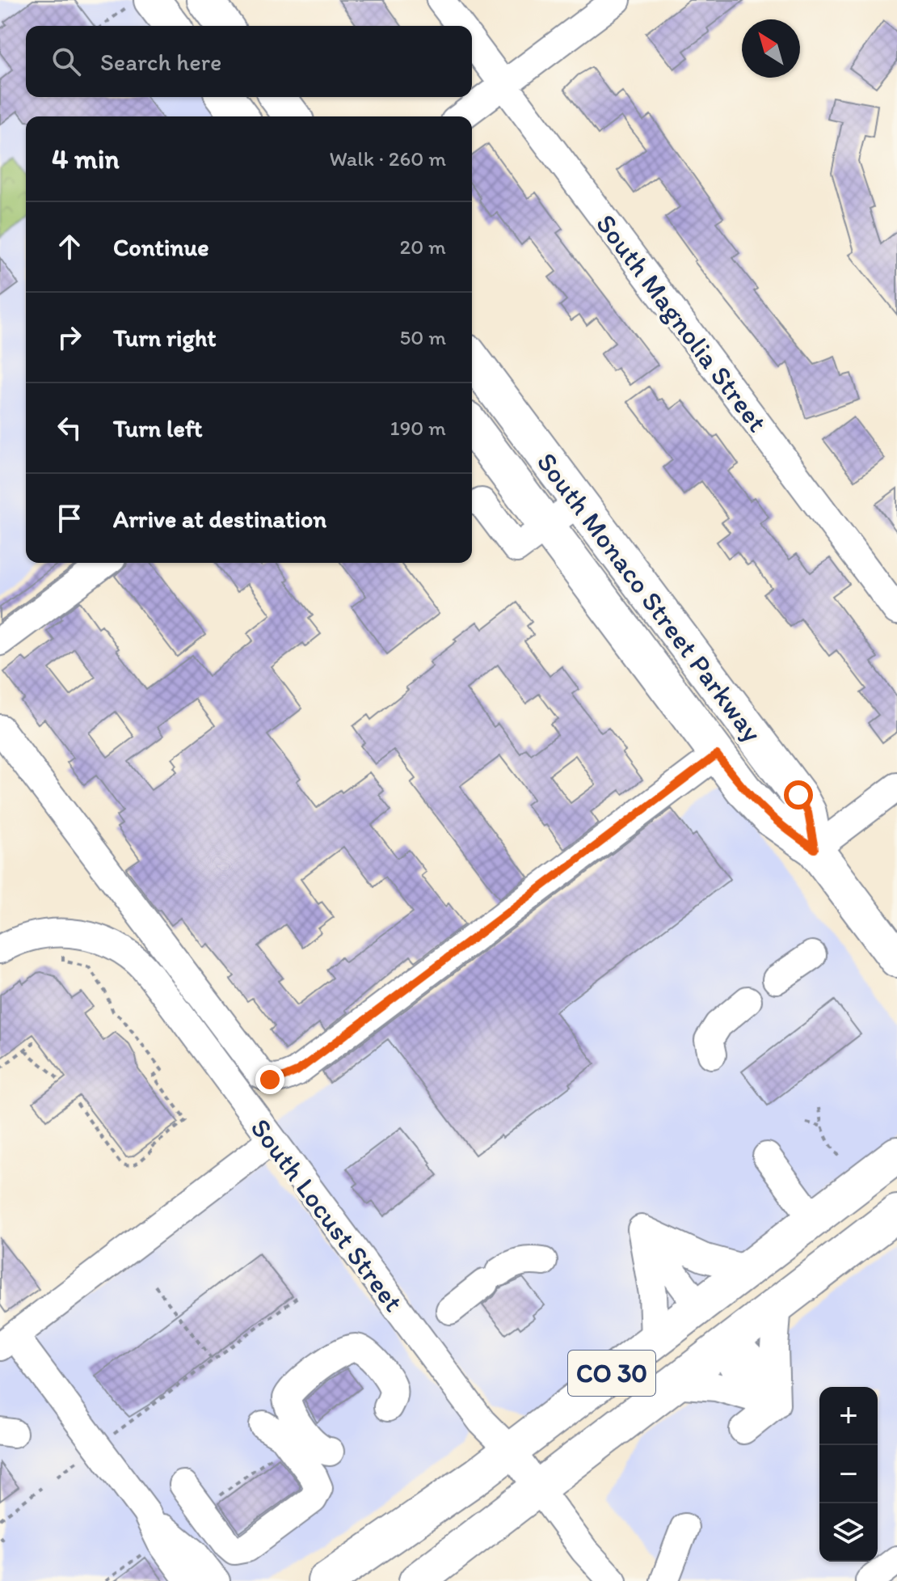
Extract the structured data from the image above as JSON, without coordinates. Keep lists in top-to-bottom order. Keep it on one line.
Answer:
{"streets":{"main road":["South Monaco Street Parkway","CO 30"],"street":["South Magnolia Street","South Locust Street"]},"crossings":[["South Locust Street","CO 30"]],"north":"top left","page":{"search":"Search here","heading":["4 min","Walk · 260 m"],"list":[["Continue","20 m"],["Turn right","50 m"],["Turn left","190 m"],"Arrive at destination"],"map_buttons":["+","−"]}}
